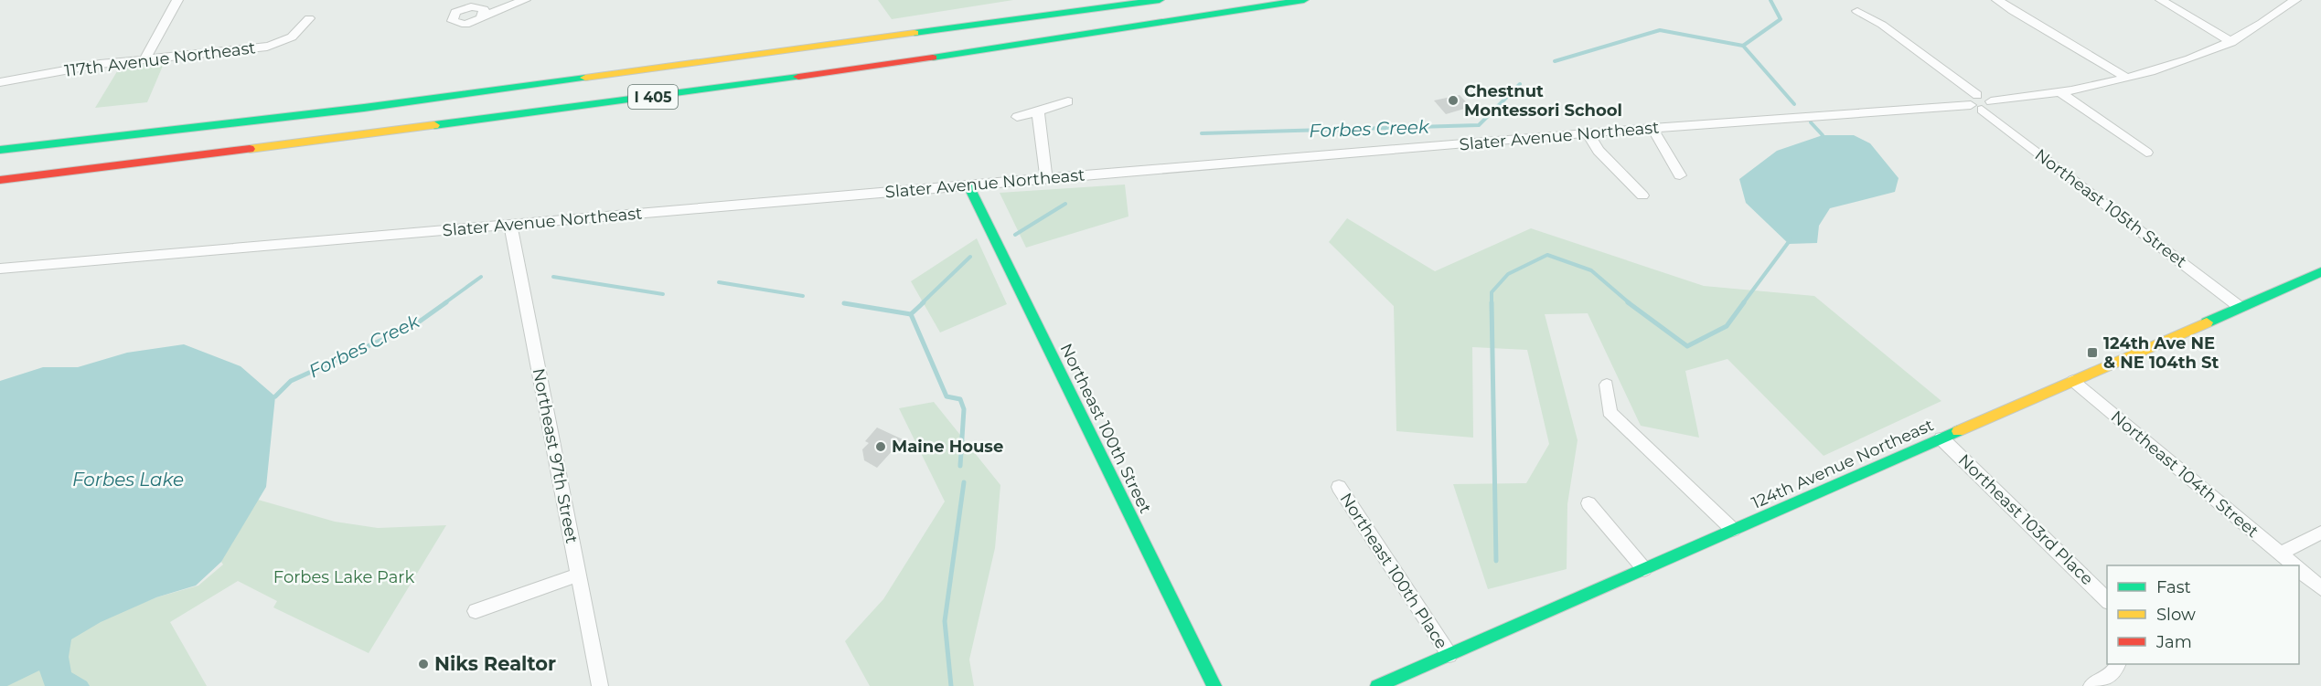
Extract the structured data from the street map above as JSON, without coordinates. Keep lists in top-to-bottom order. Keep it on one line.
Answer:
{"streets":{"main road":["I 405","Northeast 100th Street","124th Avenue Northeast"],"street":["117th Avenue Northeast","Slater Avenue Northeast","Northeast 105th Street","Northeast 97th Street","Northeast 104th Street","Northeast 103rd Place","Northeast 100th Place"]},"crossings":[["Slater Avenue Northeast","Northeast 105th Street"],["Slater Avenue Northeast","Northeast 100th Street"],["Slater Avenue Northeast","Northeast 97th Street"],["Northeast 105th Street","124th Avenue Northeast"],["124th Avenue Northeast","Northeast 104th Street"],["124th Avenue Northeast","Northeast 103rd Place"],["124th Avenue Northeast","Northeast 100th Place"]],"water":["Forbes Creek","Forbes Lake"],"parks":["Forbes Lake Park"],"places":{"other":["Chestnut Montessori School","Maine House","Niks Realtor"],"transit":["124th Ave NE & NE 104th St"]},"legend":["Fast","Slow","Jam"]}
